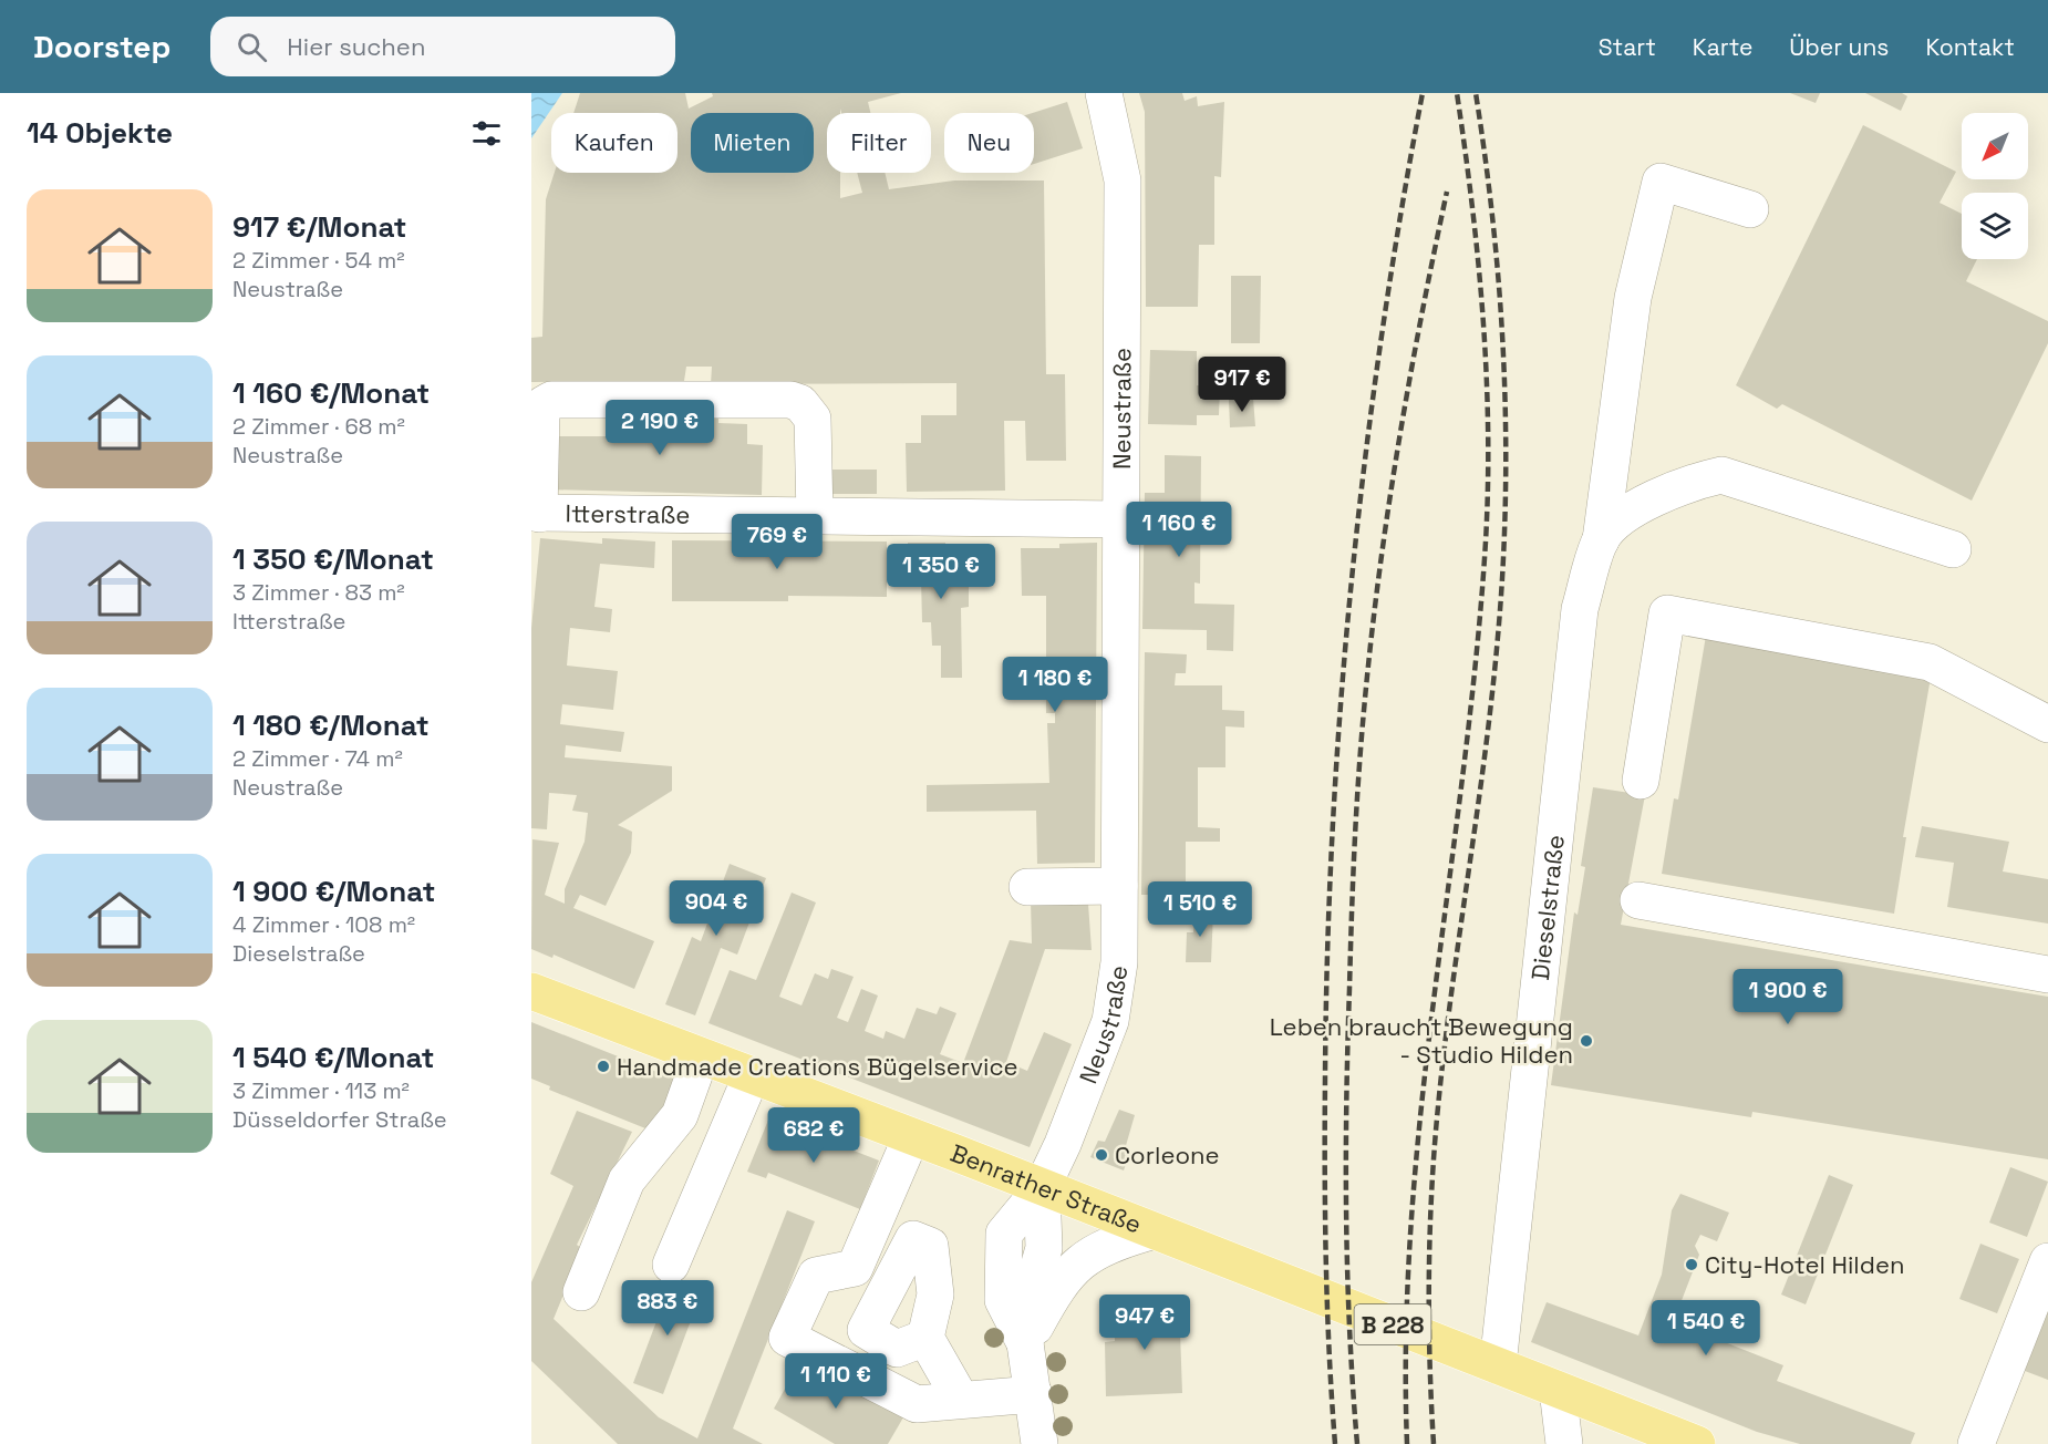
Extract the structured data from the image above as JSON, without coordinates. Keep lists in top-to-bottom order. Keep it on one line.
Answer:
{"streets":{"main road":["Benrather Straße","B 228"],"street":["Neustraße","Itterstraße","Dieselstraße"]},"crossings":[["Neustraße","Itterstraße"],["Neustraße","Benrather Straße"],["Dieselstraße","Benrather Straße"],["Benrather Straße","B 228"]],"places":["Leben braucht Bewegung - Studio Hilden","Handmade Creations Bügelservice","Corleone","City-Hotel Hilden"],"north":"bottom left","page":{"header":"Doorstep","search":"Hier suchen","nav":["Start","Karte","Über uns","Kontakt"],"heading":"14 Objekte","chip":["Kaufen","Mieten","Filter","Neu"],"list":[{"name":"917 €/Monat","note":"2 Zimmer · 54 m² · Neustraße"},{"name":"1 160 €/Monat","note":"2 Zimmer · 68 m² · Neustraße"},{"name":"1 350 €/Monat","note":"3 Zimmer · 83 m² · Itterstraße"},{"name":"1 180 €/Monat","note":"2 Zimmer · 74 m² · Neustraße"},{"name":"1 900 €/Monat","note":"4 Zimmer · 108 m² · Dieselstraße"},{"name":"1 540 €/Monat","note":"3 Zimmer · 113 m² · Düsseldorfer Straße"}],"price":["917 €","2 190 €","1 160 €","769 €","1 350 €","1 180 €","904 €","1 510 €","1 900 €","682 €","883 €","947 €","1 540 €","1 110 €"]}}
